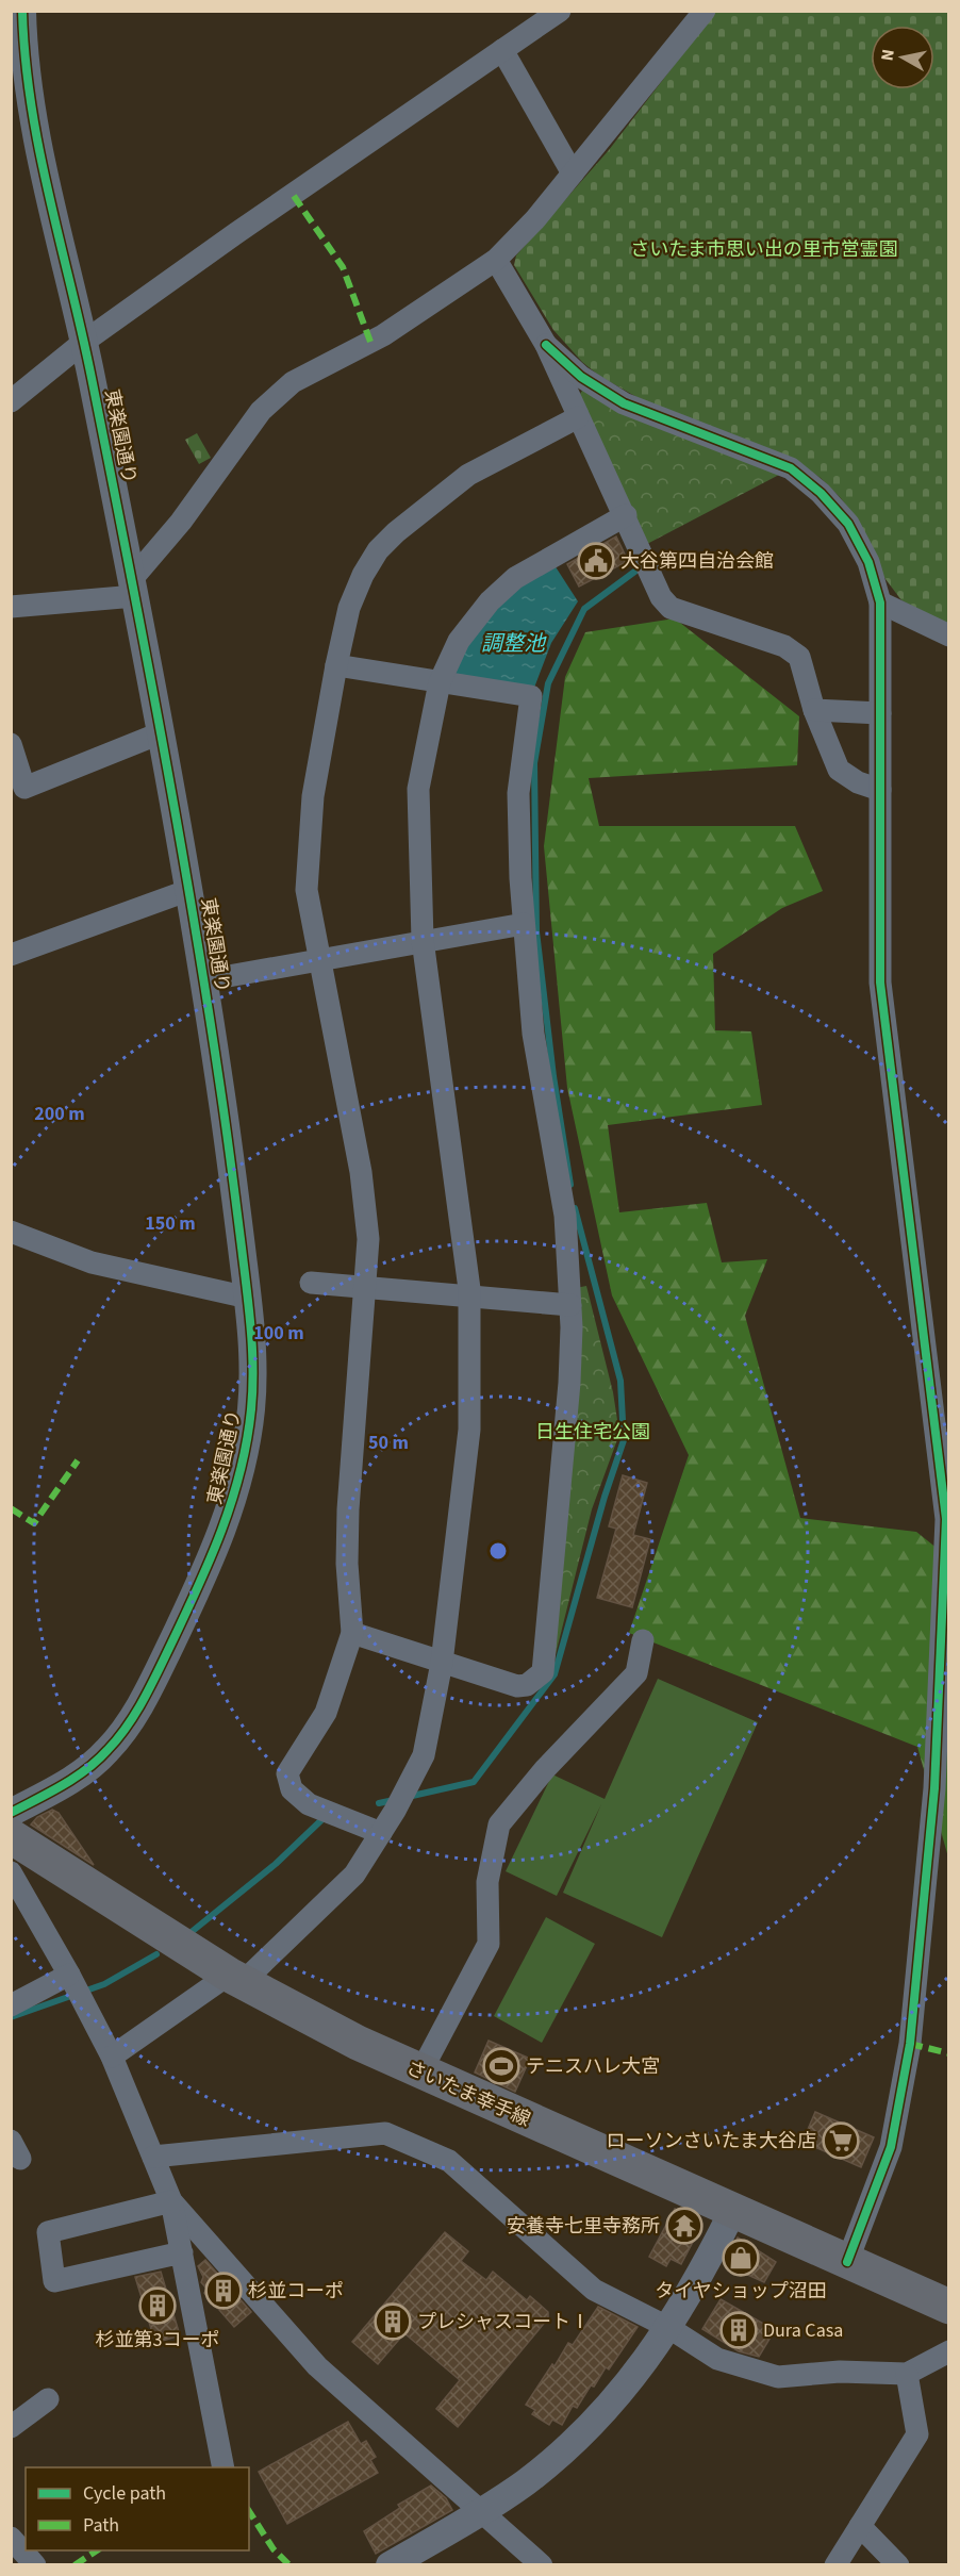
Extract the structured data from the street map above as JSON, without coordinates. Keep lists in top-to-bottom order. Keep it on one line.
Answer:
{"streets":{"main road":["さいたま幸手線"],"street":["東楽園通り"]},"water":["調整池"],"parks":["さいたま市思い出の里市営霊園","日生住宅公園"],"places":{"public building":["大谷第四自治会館"],"sports":["テニスハレ大宮"],"supermarket":["ローソンさいたま大谷店"],"temple":["安養寺七里寺務所"],"shop":["タイヤショップ沼田"],"building":["杉並コーポ","杉並第3コーポ","プレシャスコートⅠ","Dura Casa"]},"legend":["Cycle path","Path"],"north":"left","rings":["200 m","150 m","100 m","50 m"]}
